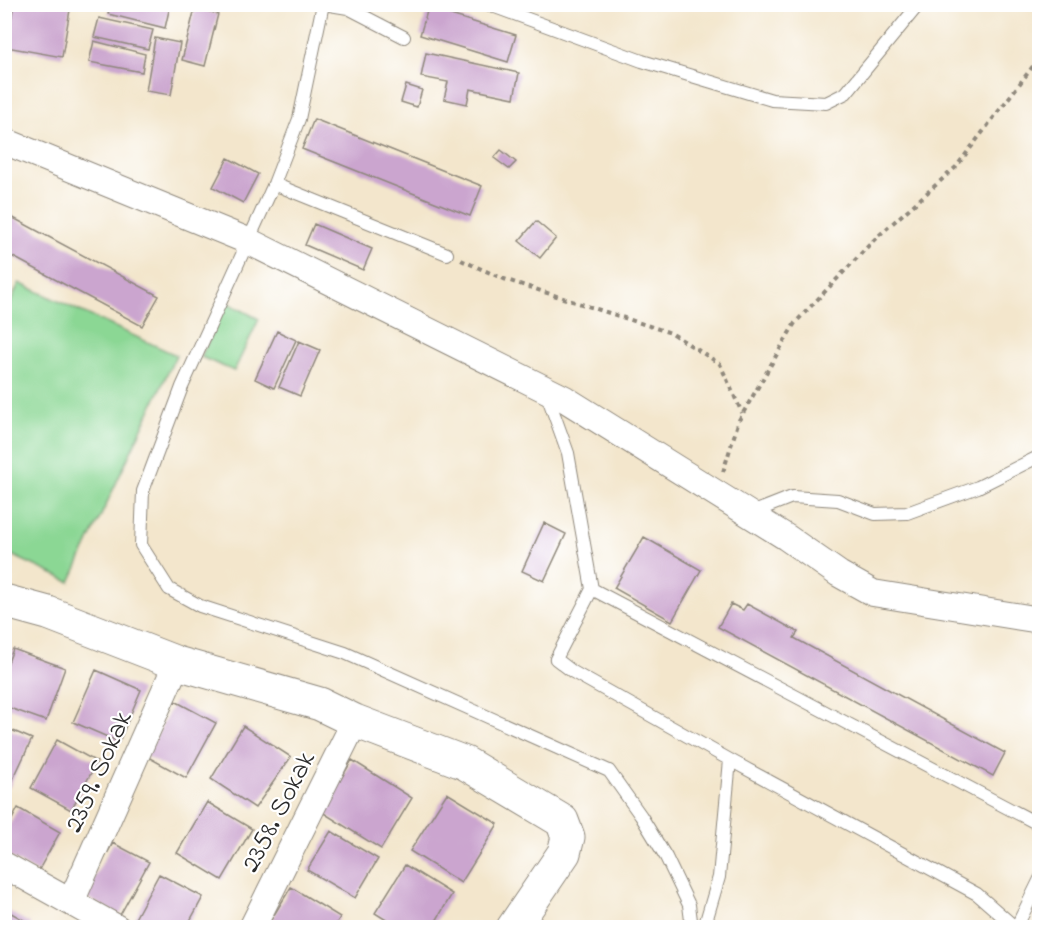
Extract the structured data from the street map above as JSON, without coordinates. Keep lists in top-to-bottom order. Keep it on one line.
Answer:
{"streets":{"street":["2359. Sokak","2358. Sokak"]}}
